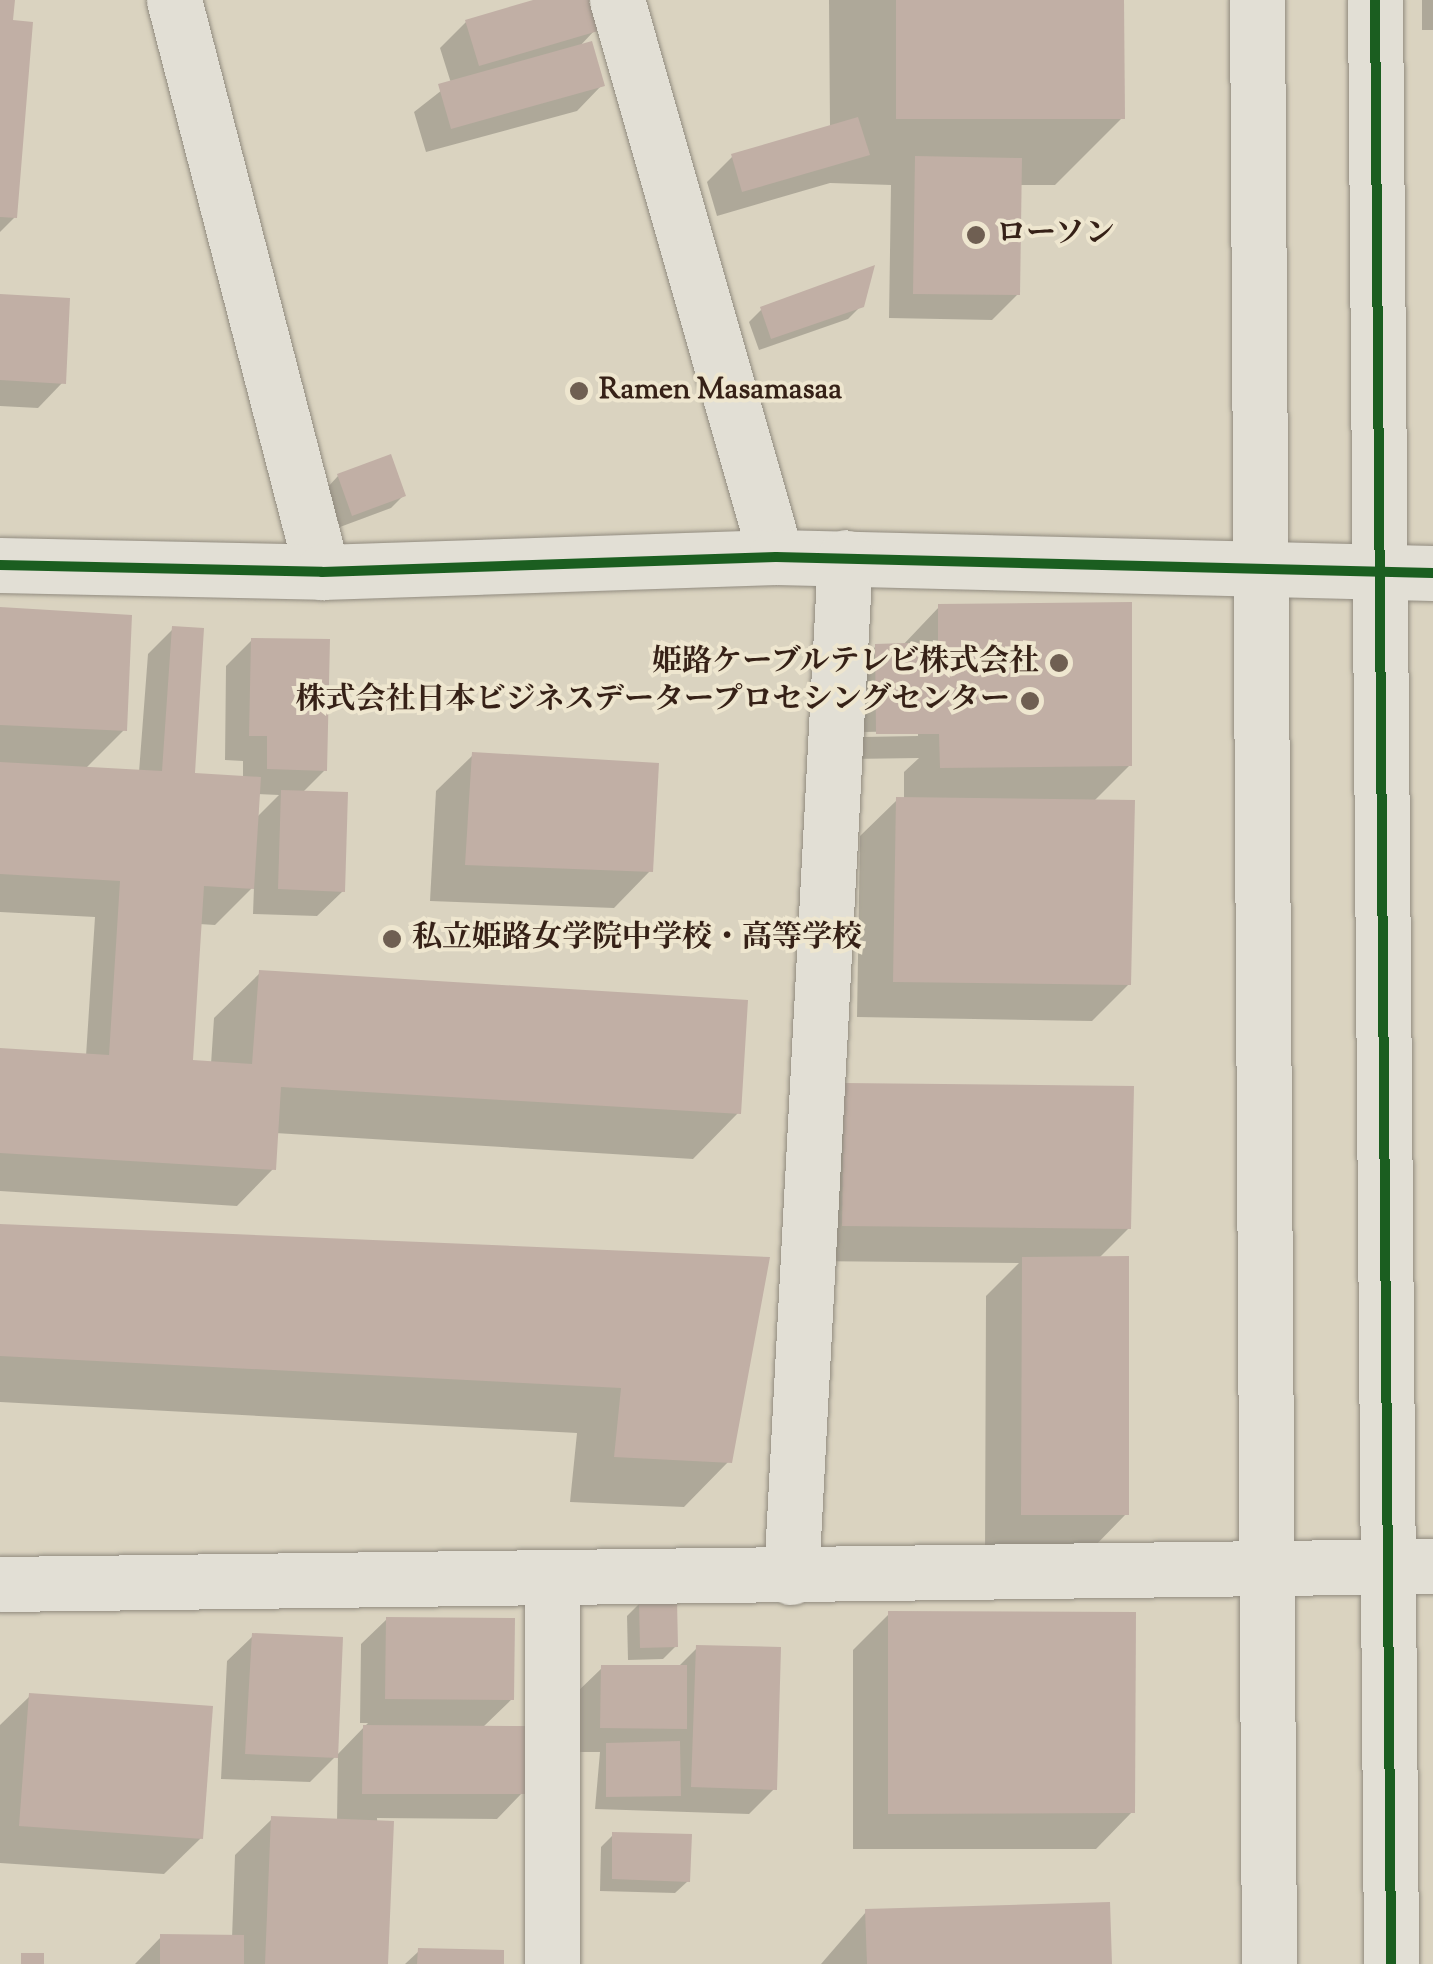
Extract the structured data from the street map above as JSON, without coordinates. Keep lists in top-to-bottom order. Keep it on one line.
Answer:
{"places":["ローソン","Ramen Masamasaa","姫路ケーブルテレビ株式会社","株式会社日本ビジネスデータープロセシングセンター","私立姫路女学院中学校・高等学校"]}
